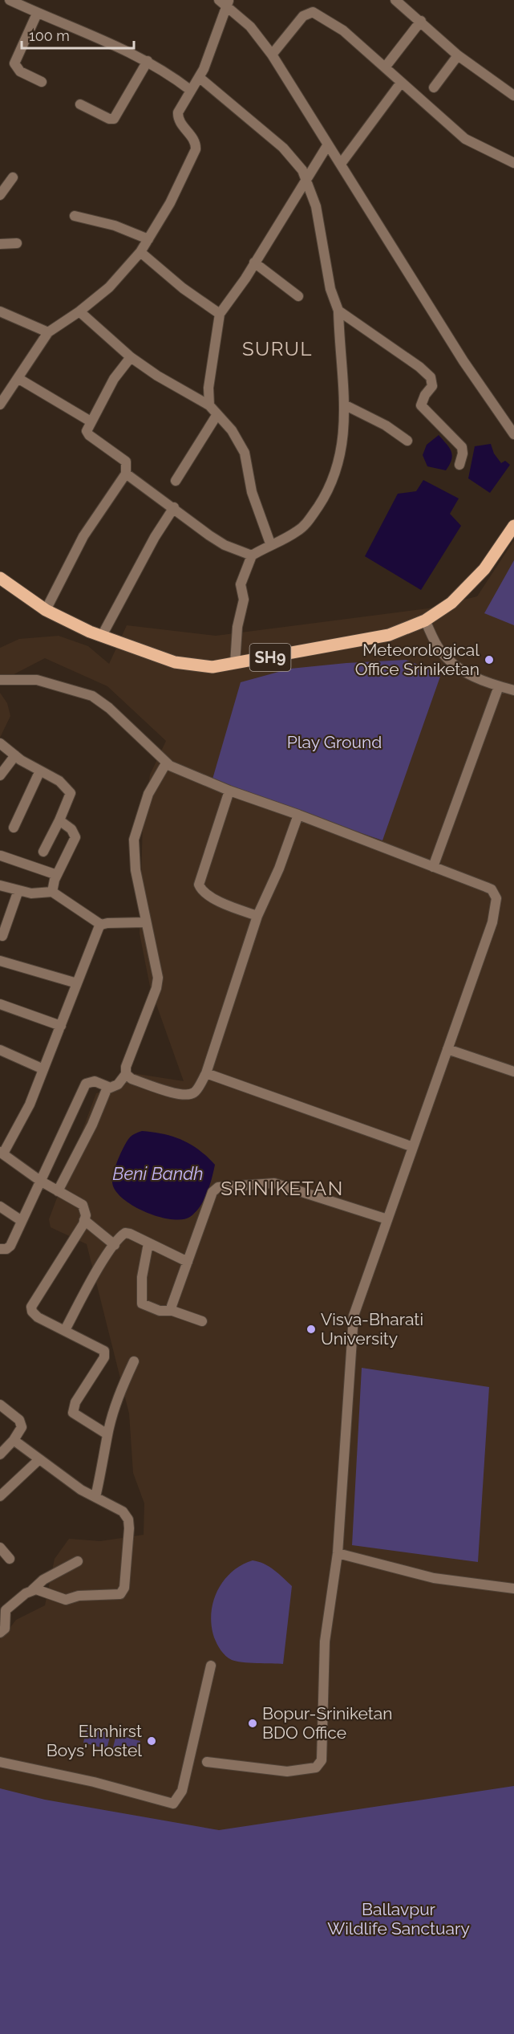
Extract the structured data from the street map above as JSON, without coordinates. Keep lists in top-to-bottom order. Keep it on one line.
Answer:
{"streets":{"main road":["SH9"]},"districts":["SURUL","SRINIKETAN"],"water":["Beni Bandh"],"parks":["Play Ground","Ballavpur Wildlife Sanctuary"],"places":["Meteorological Office Sriniketan","Visva-Bharati University","Bopur-Sriniketan BDO Office","Elmhirst Boys' Hostel"],"scale_bar":"100 m"}
